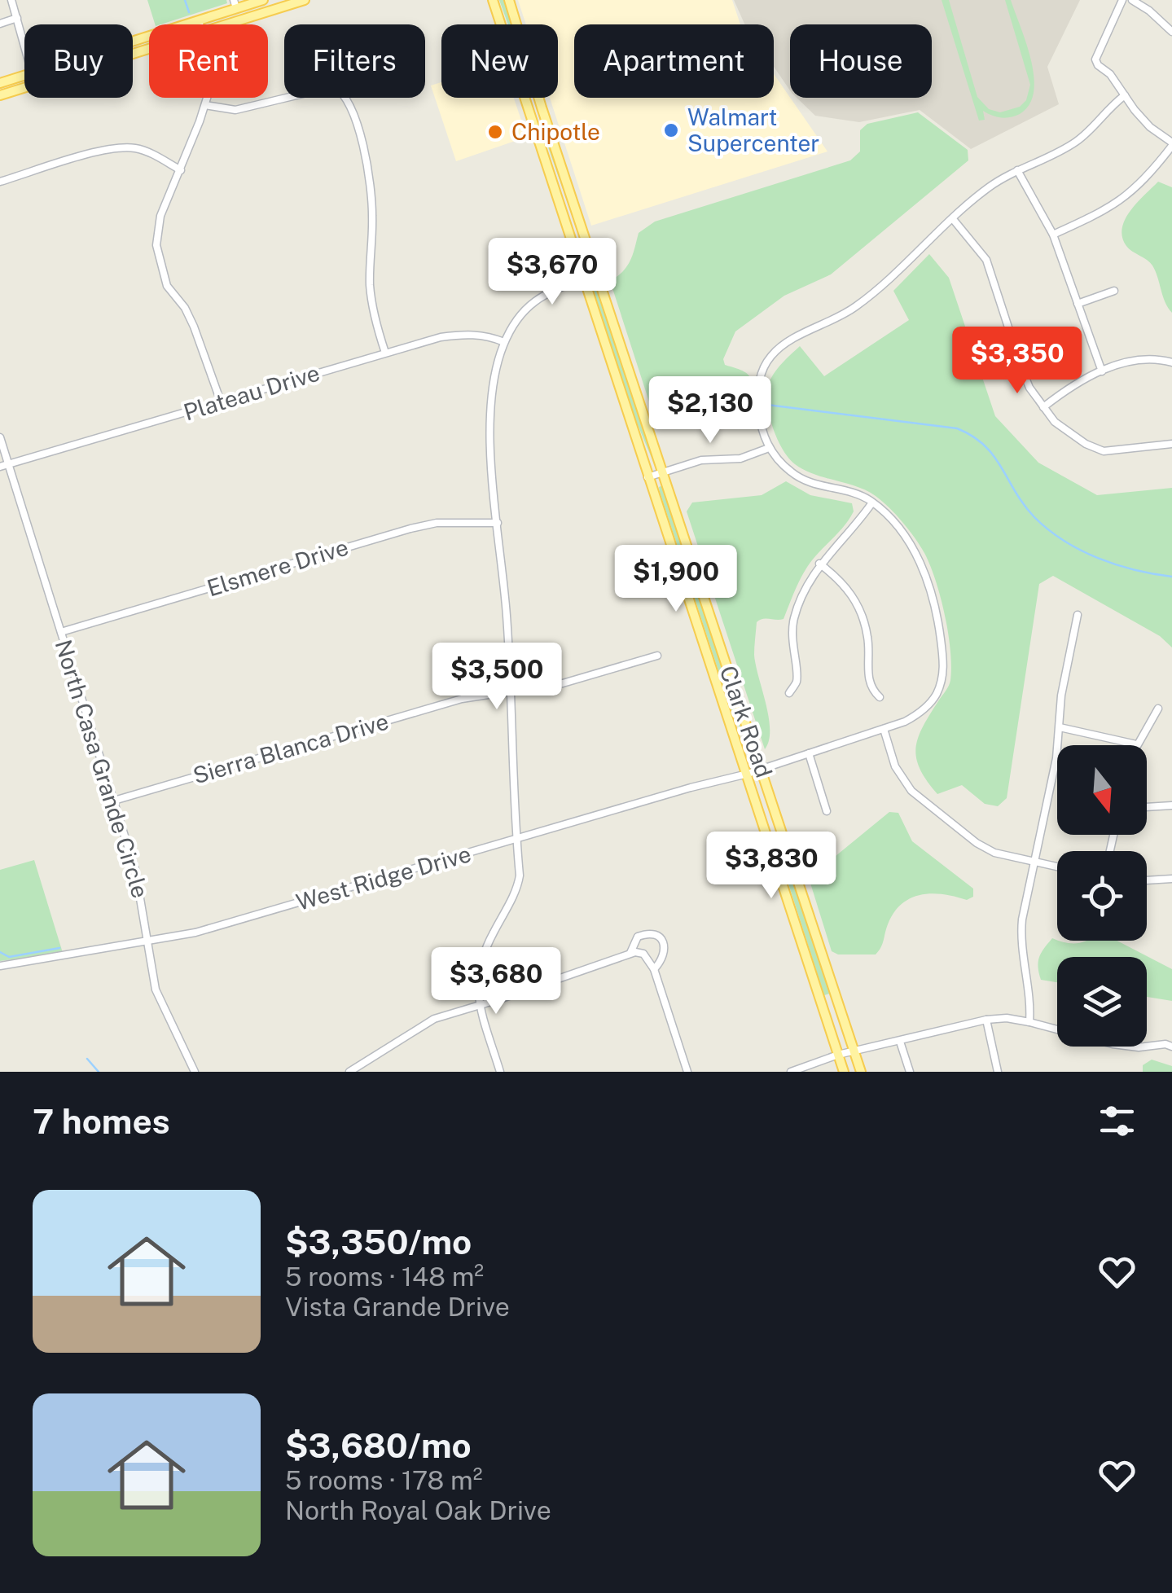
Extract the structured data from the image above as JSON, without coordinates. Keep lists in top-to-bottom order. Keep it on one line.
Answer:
{"streets":{"main road":["Clark Road"],"street":["Plateau Drive","Elsmere Drive","Sierra Blanca Drive","North Casa Grande Circle","West Ridge Drive"]},"crossings":[["Plateau Drive","North Casa Grande Circle"],["Elsmere Drive","North Casa Grande Circle"],["Clark Road","West Ridge Drive"],["Sierra Blanca Drive","North Casa Grande Circle"],["North Casa Grande Circle","West Ridge Drive"]],"places":["Walmart Supercenter","Chipotle"],"north":"bottom","page":{"chip":["Buy","Rent","Filters","New","Apartment","House"],"price":["$3,670","$3,350","$2,130","$1,900","$3,500","$3,830","$3,680"],"heading":"7 homes","list":[{"name":"$3,350/mo","note":"5 rooms · 148 m² · Vista Grande Drive"},{"name":"$3,680/mo","note":"5 rooms · 178 m² · North Royal Oak Drive"}]}}
